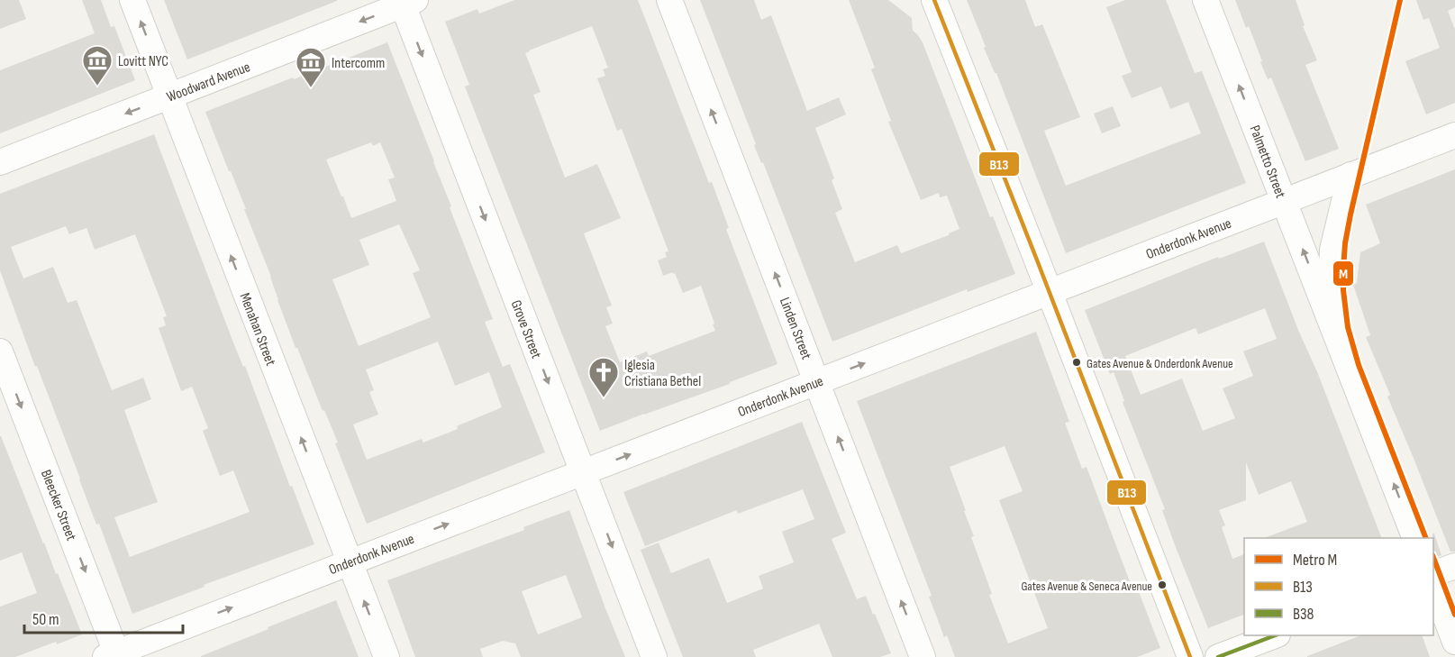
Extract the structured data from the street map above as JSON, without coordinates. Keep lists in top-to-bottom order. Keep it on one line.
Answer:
{"streets":{"street":["Woodward Avenue","Palmetto Street","Onderdonk Avenue","Linden Street","Menahan Street","Grove Street","Bleecker Street"]},"crossings":[["Woodward Avenue","Menahan Street"],["Woodward Avenue","Grove Street"],["Palmetto Street","Onderdonk Avenue"],["Onderdonk Avenue","Linden Street"],["Onderdonk Avenue","Menahan Street"],["Onderdonk Avenue","Grove Street"],["Onderdonk Avenue","Bleecker Street"]],"one_way":["Woodward Avenue","Palmetto Street","Onderdonk Avenue","Linden Street","Menahan Street","Grove Street","Bleecker Street"],"places":{"museum":["Lovitt NYC","Intercomm"],"other":["Gates Avenue & Onderdonk Avenue","Gates Avenue & Seneca Avenue"],"church":["Iglesia Cristiana Bethel"]},"lines":["metro line M","transit line B13","transit line B38"],"legend":["Metro M","B13","B38"],"scale_bar":"50 m"}
